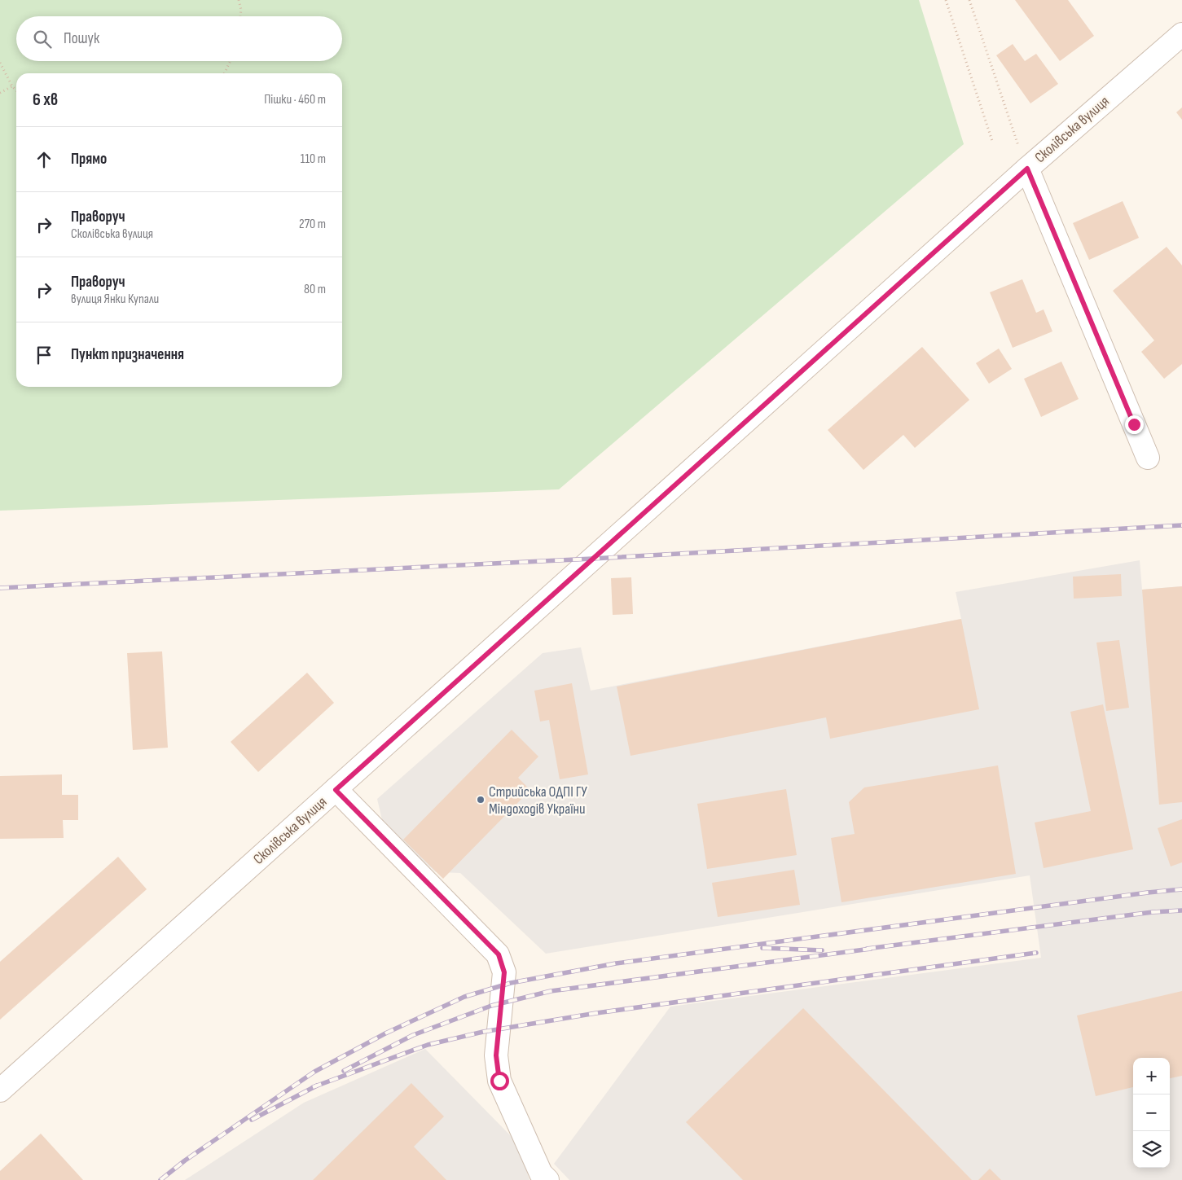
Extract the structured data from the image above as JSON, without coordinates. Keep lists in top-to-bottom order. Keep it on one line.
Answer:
{"streets":{"street":["Сколівська вулиця"]},"places":["Стрийська ОДПІ ГУ Міндоходів України"],"page":{"search":"Пошук","heading":["6 хв","Пішки · 460 m"],"list":[["Прямо","110 m"],["Праворуч","Сколівська вулиця","270 m"],["Праворуч","вулиця Янки Купали","80 m"],"Пункт призначення"],"map_buttons":["+","−"]}}
